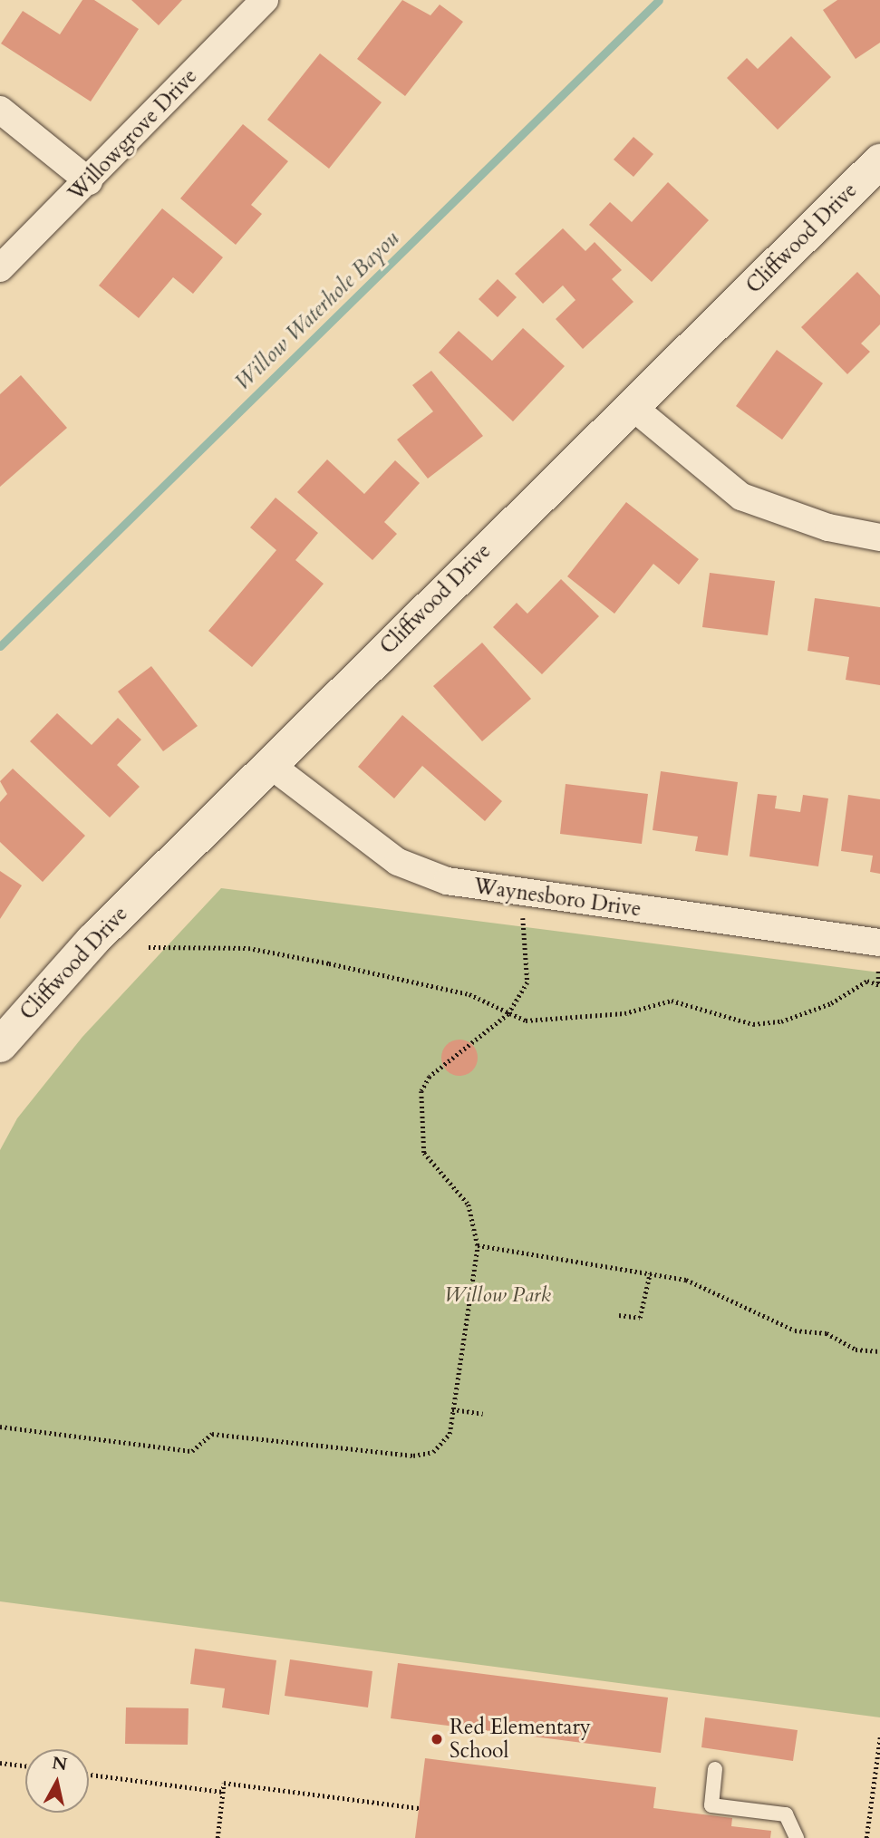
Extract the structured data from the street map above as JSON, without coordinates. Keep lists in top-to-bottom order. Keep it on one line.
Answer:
{"streets":{"street":["Willowgrove Drive","Cliffwood Drive","Waynesboro Drive"]},"crossings":[["Cliffwood Drive","Waynesboro Drive"]],"water":["Willow Waterhole Bayou"],"parks":["Willow Park"],"places":["Red Elementary School"],"north":"top"}
